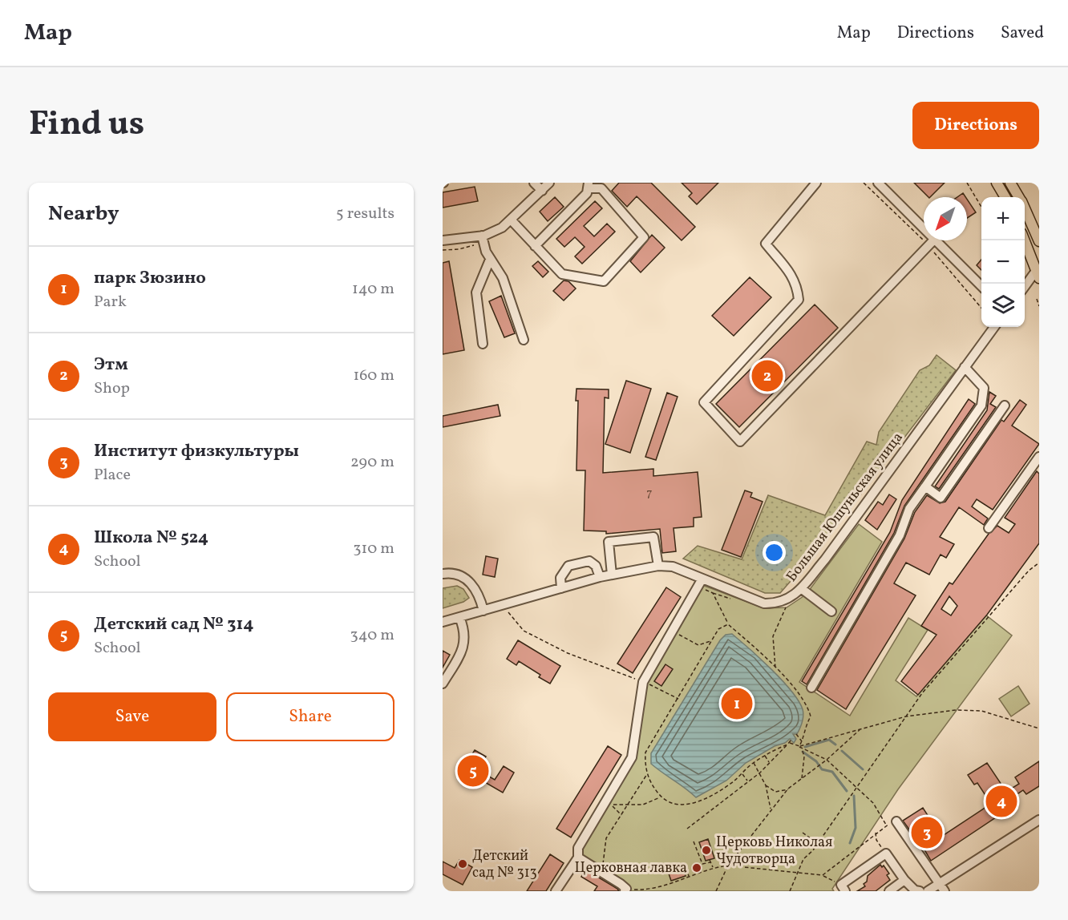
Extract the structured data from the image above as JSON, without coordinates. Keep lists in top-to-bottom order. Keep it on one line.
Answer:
{"streets":{"street":["Большая Юшуньская улица"]},"places":["Церковь Николая Чудотворца","Детский сад № 313","Церковная лавка"],"house_numbers":["7"],"north":"bottom left","page":{"header":"Map","nav":["Map","Directions","Saved"],"title":"Find us","buttons":["Directions",["Save","Share"]],"heading":["Nearby","5 results"],"map_buttons":["+","−"],"list":[{"mark":"1","name":"парк Зюзино","note":"Park","value":"140 m"},{"mark":"2","name":"Этм","note":"Shop","value":"160 m"},{"mark":"3","name":"Институт физкультуры","note":"Place","value":"290 m"},{"mark":"4","name":"Школа № 524","note":"School","value":"310 m"},{"mark":"5","name":"Детский сад № 314","note":"School","value":"340 m"}],"pins":["2","1","5","4","3"]}}
